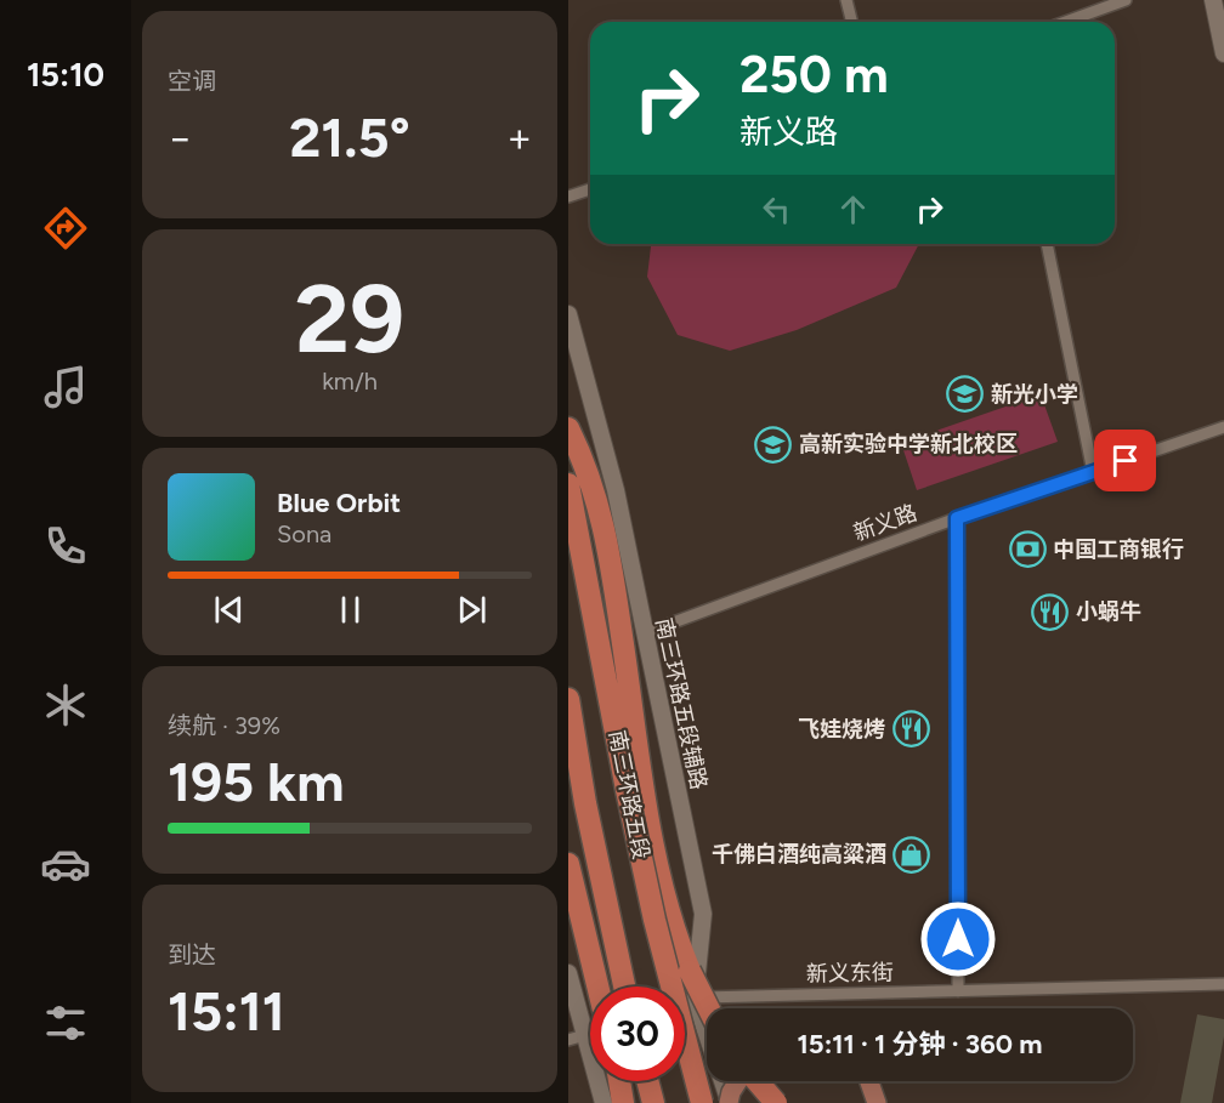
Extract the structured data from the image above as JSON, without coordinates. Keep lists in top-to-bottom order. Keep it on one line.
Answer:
{"streets":{"highway":["南三环路五段"],"main road":["南三环路五段辅路"],"street":["新义路","新义东街"]},"crossings":[["新义路","南三环路五段辅路"],["南三环路五段辅路","新义东街"]],"places":{"school or university":["新光小学","高新实验中学新北校区"],"bank":["中国工商银行"],"restaurant":["小蜗牛","飞娃烧烤"],"shop":["千佛白酒纯高粱酒"]},"page":{"tabs":"15:10","tile":["空调",["29","km/h"],["续航 · 39%","195 km"],["到达","15:11"]],"turn":["250 m","新义路"],"heat":["−","21.5°","+"],"song":["Blue Orbit","Sona"],"limit":"30","trip":"15:11 · 1 分钟 · 360 m"}}
